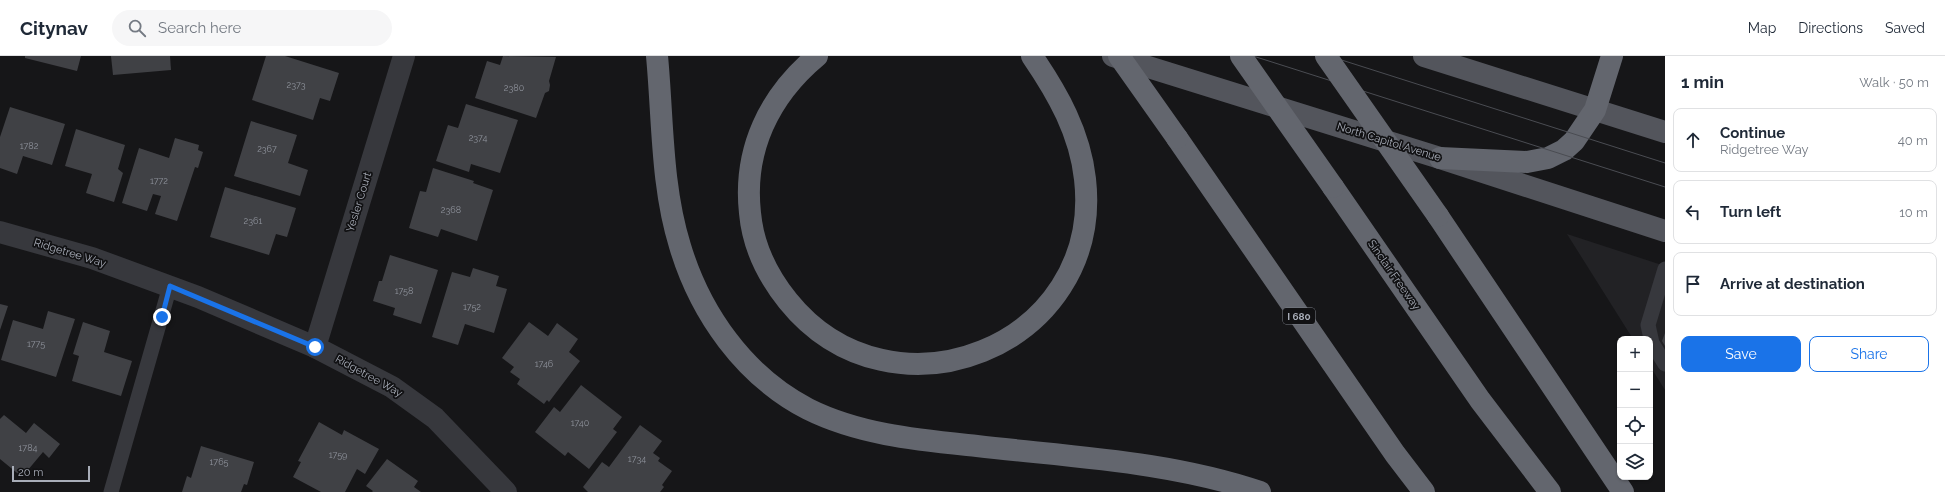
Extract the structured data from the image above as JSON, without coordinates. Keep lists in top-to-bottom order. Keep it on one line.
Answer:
{"streets":{"highway":["Sinclair Freeway","I 680"],"main road":["North Capitol Avenue"],"street":["Yesler Court","Ridgetree Way"]},"crossings":[["Yesler Court","Ridgetree Way"]],"house_numbers":["2373","2380","2374","1782","2367","1772","2368","2361","1758","1752","1775","1746","1740","1784","1759","1734","1765"],"scale_bar":"20 m","page":{"header":"Citynav","search":"Search here","nav":["Map","Directions","Saved"],"heading":["1 min","Walk · 50 m"],"list":[["Continue","Ridgetree Way","40 m"],["Turn left","10 m"],"Arrive at destination"],"buttons":["Save","Share"],"map_buttons":["+","−"],"scale":"20 m"}}
